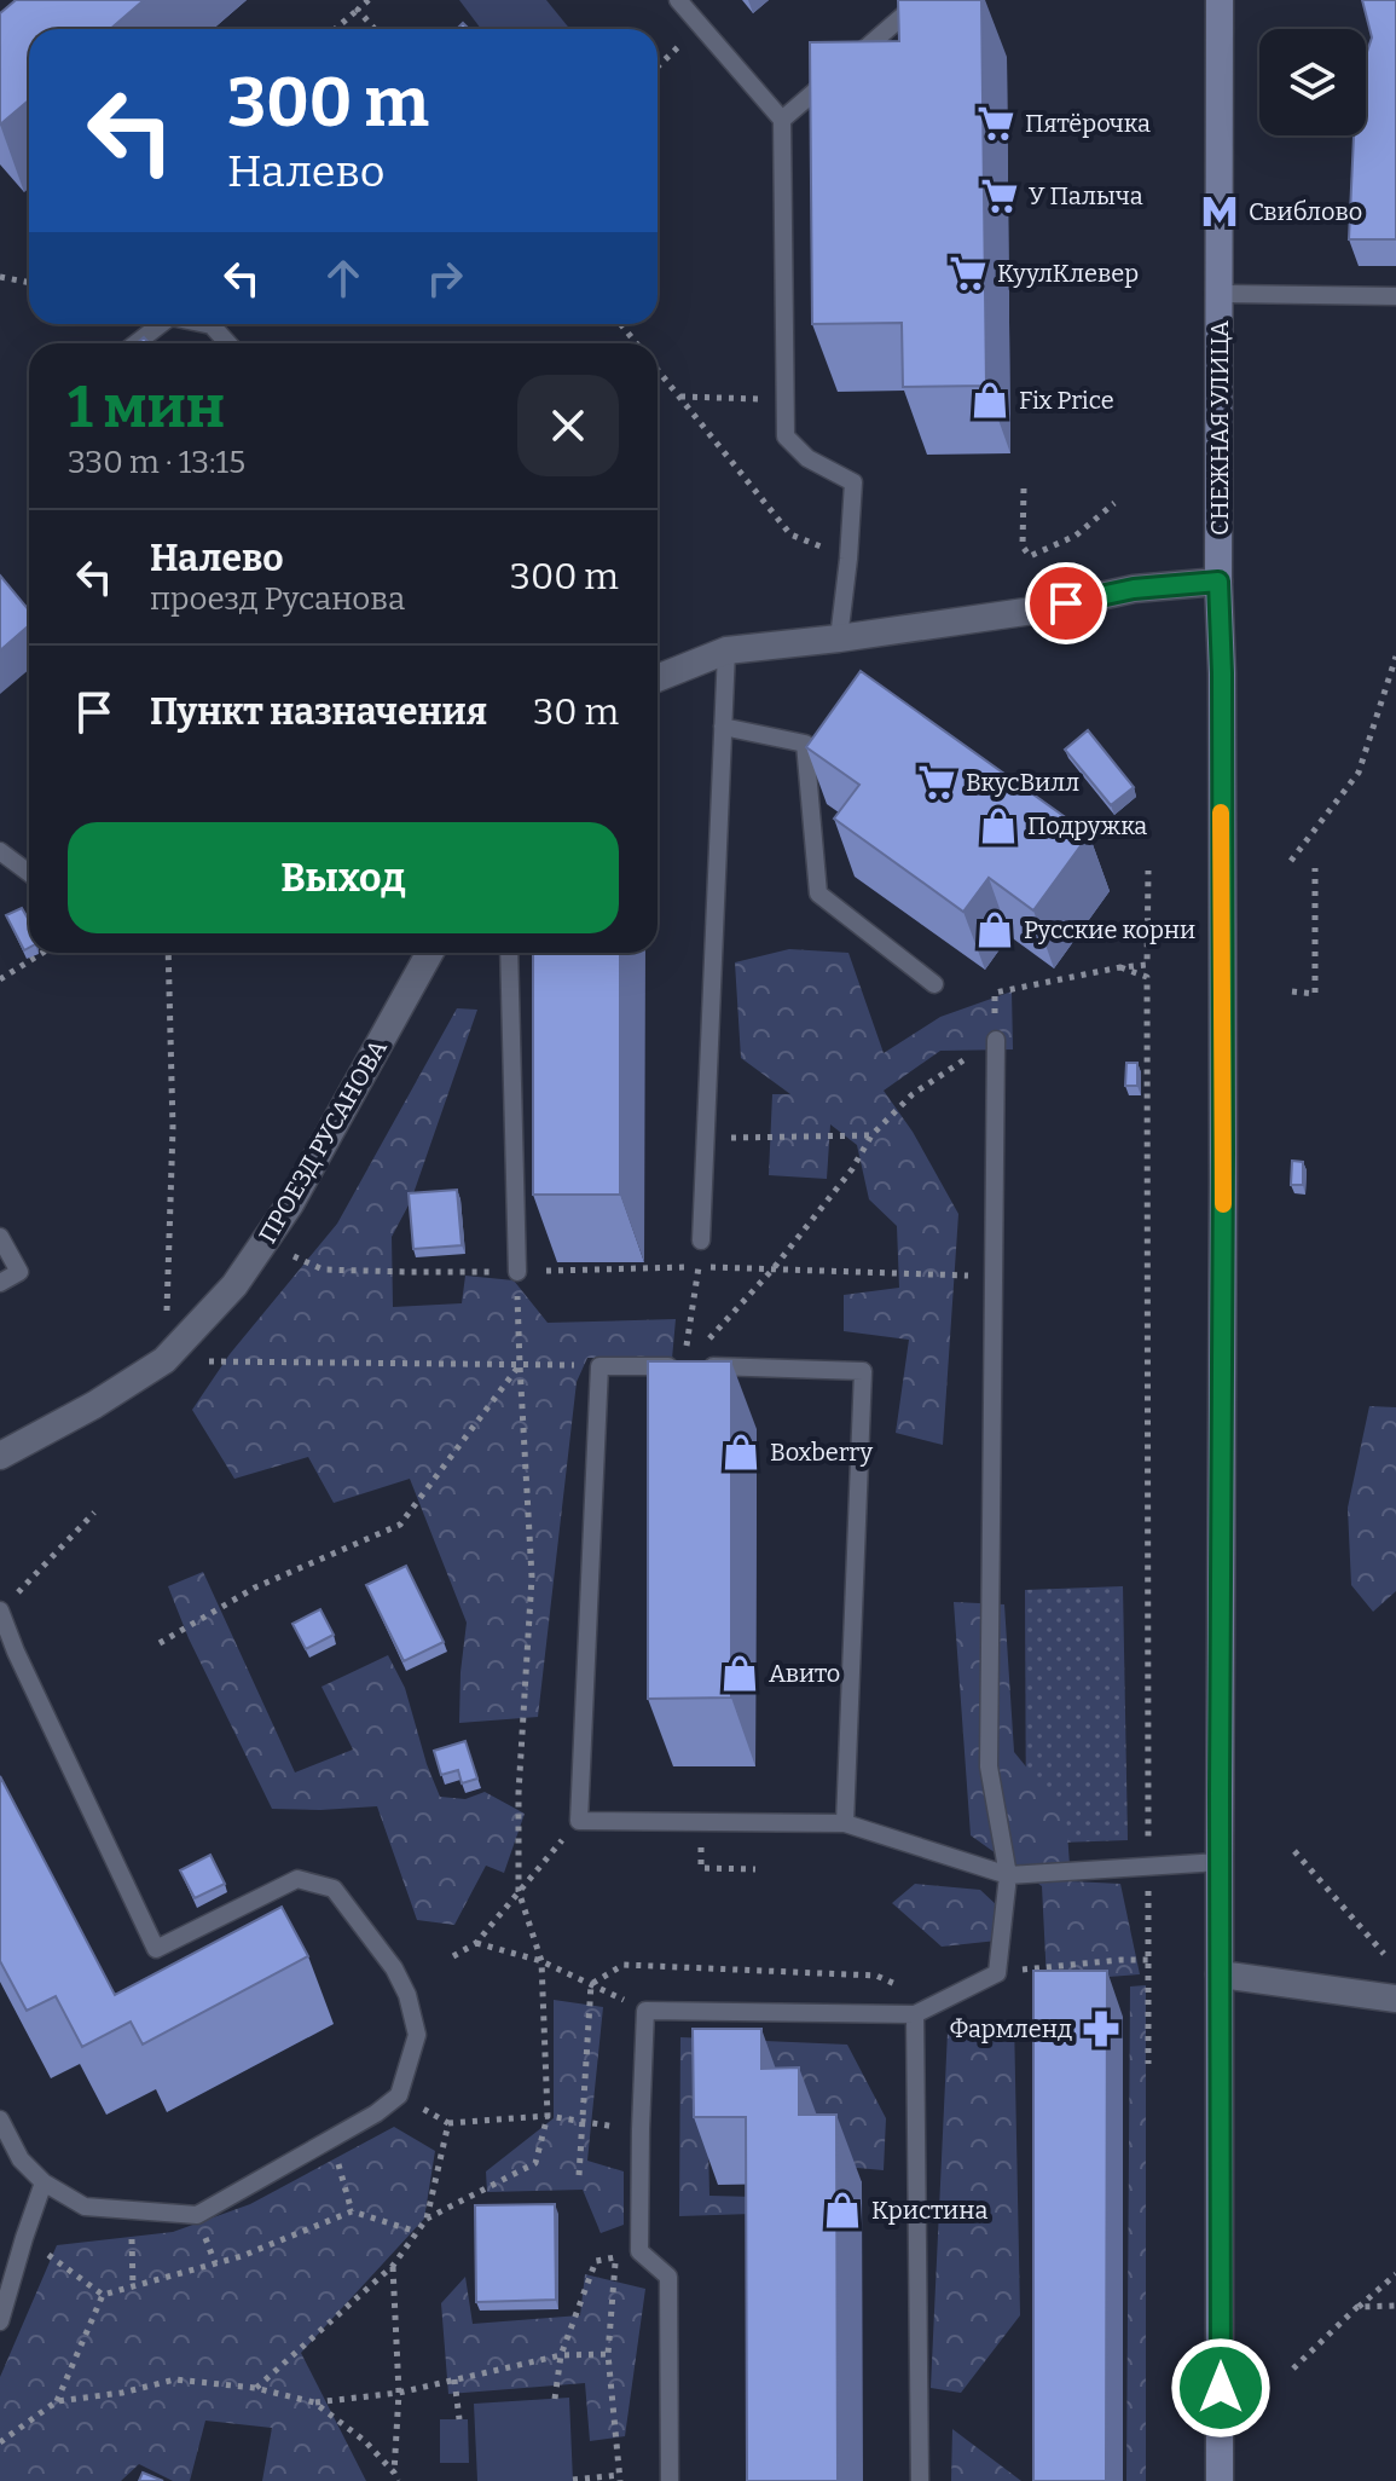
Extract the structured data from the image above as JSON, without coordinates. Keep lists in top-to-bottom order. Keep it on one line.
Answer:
{"streets":{"main road":["СНЕЖНАЯ УЛИЦА"],"street":["ПРОЕЗД РУСАНОВА"]},"places":{"supermarket":["Пятёрочка","У Палыча","КуулКлевер","ВкусВилл"],"metro station":["Свиблово"],"shop":["Fix Price","Подружка","Русские корни","Boxberry","Авито","Кристина"],"pharmacy":["Фармленд"]},"page":{"turn":["300 m","Налево"],"heading":["1 мин","330 m · 13:15"],"list":[{"name":"Налево","note":"проезд Русанова","value":"300 m"},{"name":"Пункт назначения","value":"30 m"}],"buttons":"Выход"}}
